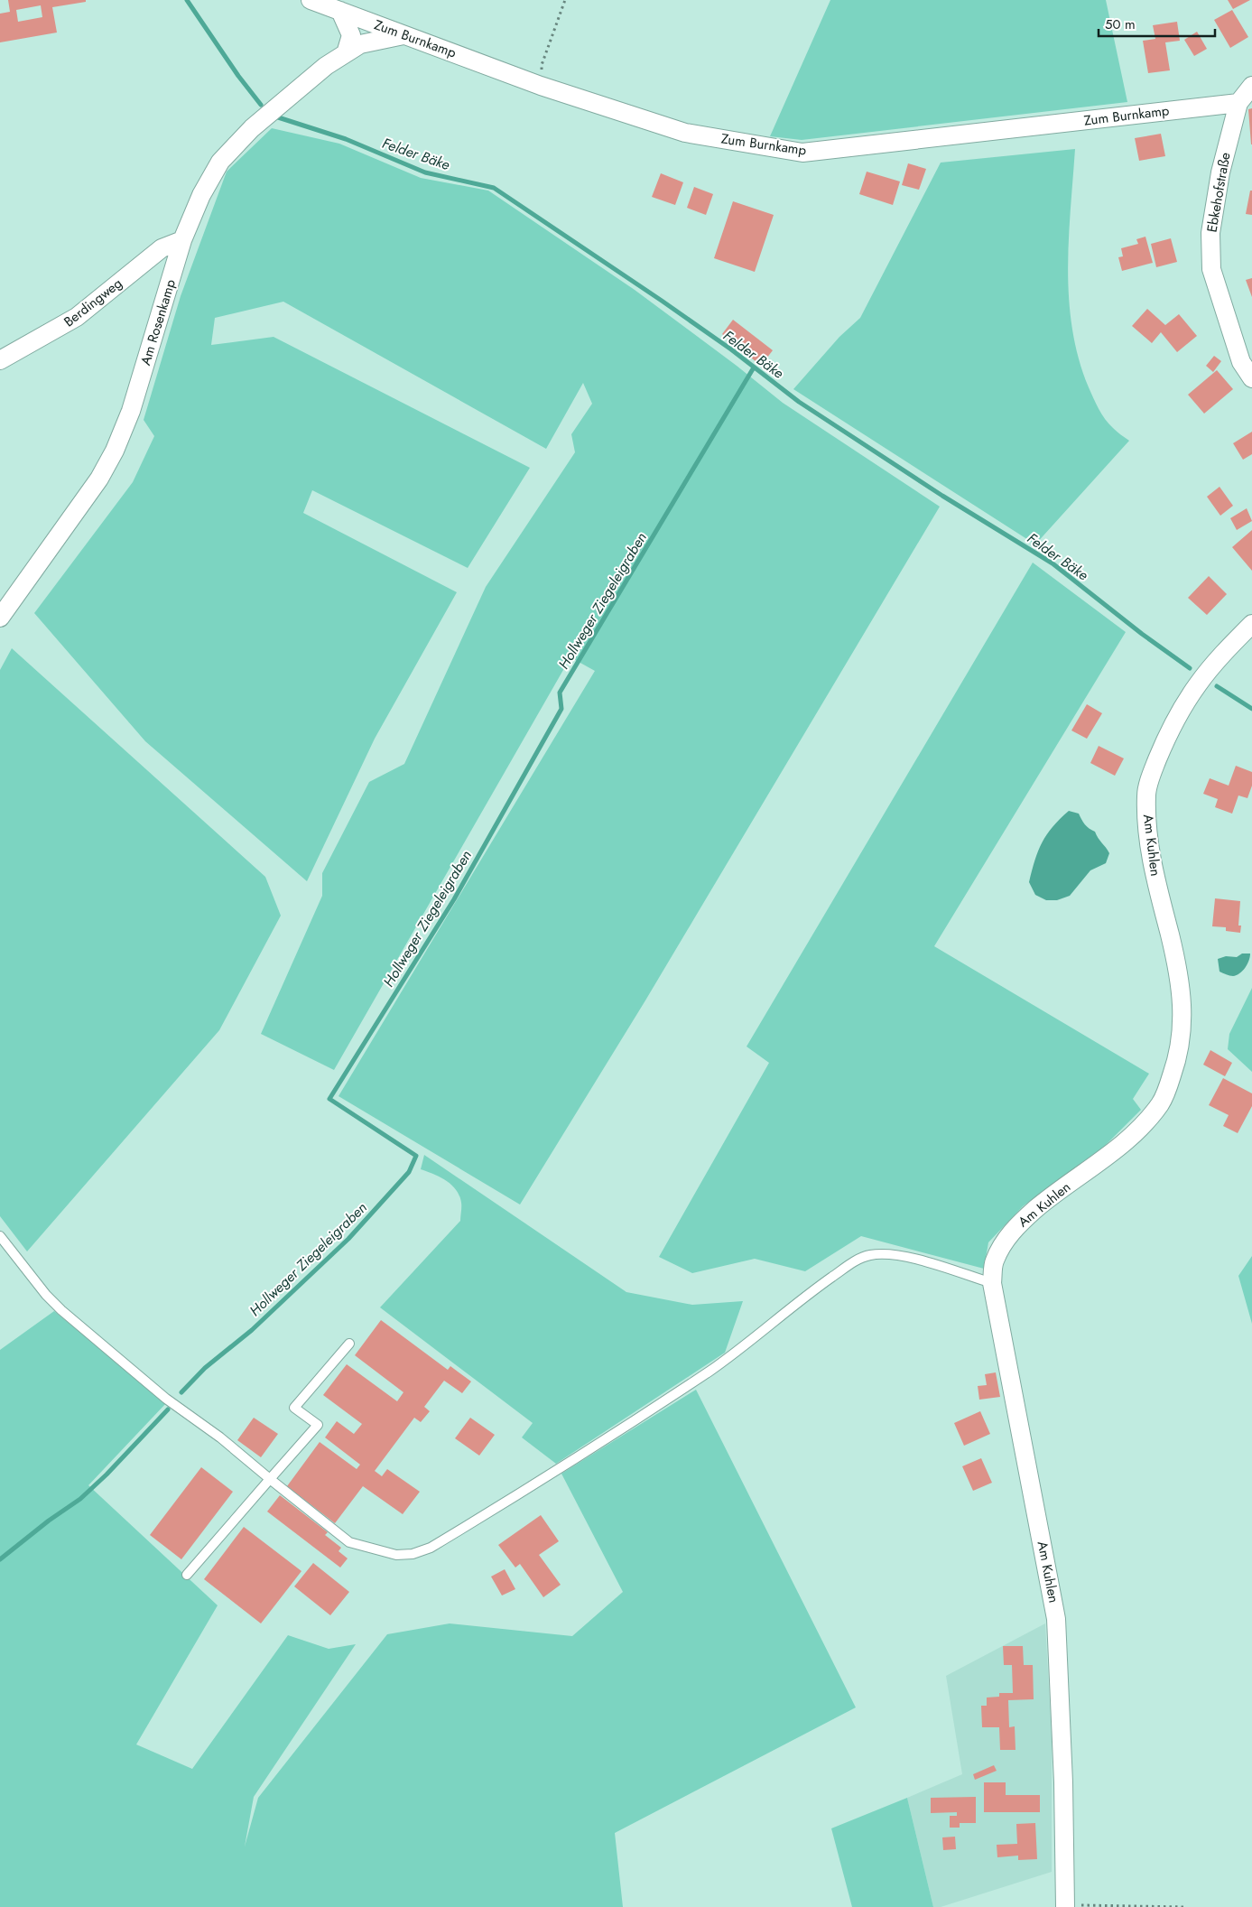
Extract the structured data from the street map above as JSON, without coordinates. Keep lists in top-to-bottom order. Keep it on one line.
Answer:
{"streets":{"street":["Zum Burnkamp","Ebkehofstraße","Berdingweg","Am Rosenkamp","Am Kuhlen"]},"crossings":[["Zum Burnkamp","Ebkehofstraße"],["Zum Burnkamp","Am Rosenkamp"],["Berdingweg","Am Rosenkamp"]],"water":["Felder Bäke","Hollweger Ziegeleigraben"],"scale_bar":"50 m"}
